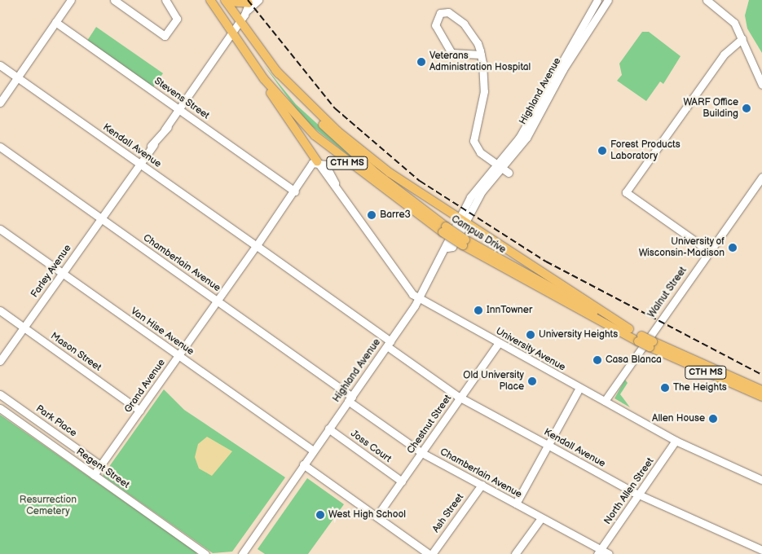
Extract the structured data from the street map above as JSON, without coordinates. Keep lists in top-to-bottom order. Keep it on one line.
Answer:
{"streets":{"main road":["CTH MS","Campus Drive"],"street":["Highland Avenue","Stevens Street","Kendall Avenue","Chamberlain Avenue","Farley Avenue","Walnut Street","Van Hise Avenue","University Avenue","Mason Street","Grand Avenue","Park Place","Chestnut Street","Joss Court","Regent Street","North Allen Street","Ash Street"]},"crossings":[["Highland Avenue","Kendall Avenue"],["Highland Avenue","Chamberlain Avenue"],["Highland Avenue","Van Hise Avenue"],["Highland Avenue","University Avenue"],["Highland Avenue","Joss Court"],["Stevens Street","Farley Avenue"],["Stevens Street","Grand Avenue"],["Kendall Avenue","Farley Avenue"],["Kendall Avenue","Grand Avenue"],["Kendall Avenue","Chestnut Street"],["Kendall Avenue","North Allen Street"],["CTH MS","Campus Drive"],["CTH MS","Farley Avenue"],["Campus Drive","Farley Avenue"],["Chamberlain Avenue","Farley Avenue"],["Chamberlain Avenue","Grand Avenue"],["Chamberlain Avenue","Chestnut Street"],["Chamberlain Avenue","North Allen Street"],["Chamberlain Avenue","Ash Street"],["Farley Avenue","Van Hise Avenue"],["Farley Avenue","Mason Street"],["Walnut Street","University Avenue"],["Van Hise Avenue","Grand Avenue"],["University Avenue","Chestnut Street"],["University Avenue","North Allen Street"],["Mason Street","Grand Avenue"],["Grand Avenue","Park Place"],["Grand Avenue","Regent Street"],["Chestnut Street","Joss Court"]],"parks":["Resurrection Cemetery"],"places":["Veterans Administration Hospital","WARF Office Building","Forest Products Laboratory","Barre3","University of Wisconsin-Madison","InnTowner","University Heights","Casa Blanca","Old University Place","The Heights","Allen House","West High School"]}
